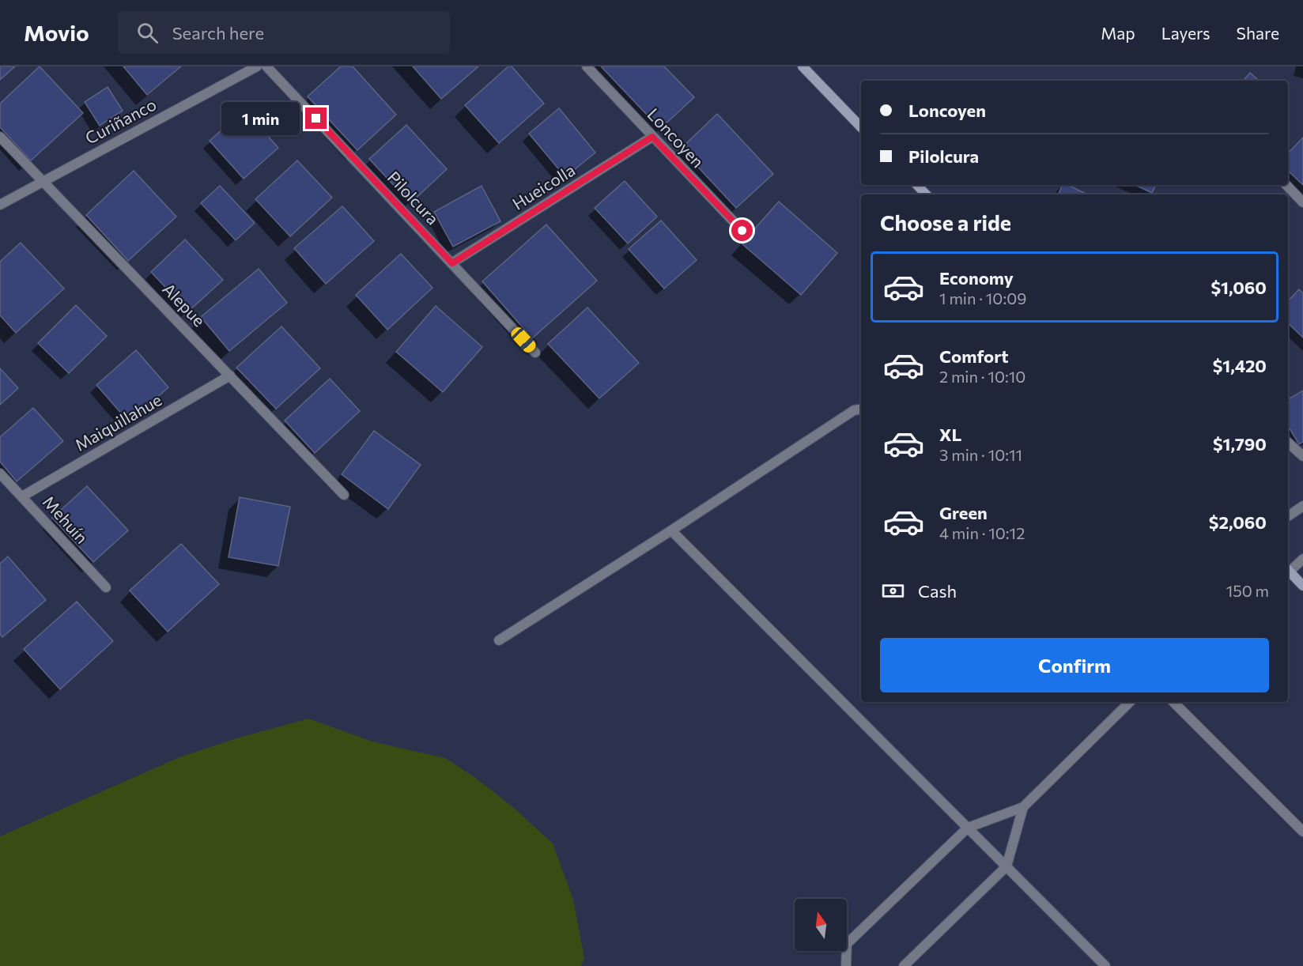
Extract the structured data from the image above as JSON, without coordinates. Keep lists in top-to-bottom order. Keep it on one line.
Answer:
{"streets":{"street":["Curiñanco","Loncoyen","Hueicolla","Pilolcura","Alepue","Maiquillahue","Mehuín"]},"crossings":[["Curiñanco","Alepue"],["Loncoyen","Hueicolla"],["Hueicolla","Pilolcura"],["Alepue","Maiquillahue"],["Maiquillahue","Mehuín"]],"north":"top","page":{"header":"Movio","search":"Search here","nav":["Map","Layers","Share"],"banner":["Loncoyen","Pilolcura"],"bubble":"1 min","heading":"Choose a ride","list":[{"name":"Economy","note":"1 min · 10:09","value":"$1,060"},{"name":"Comfort","note":"2 min · 10:10","value":"$1,420"},{"name":"XL","note":"3 min · 10:11","value":"$1,790"},{"name":"Green","note":"4 min · 10:12","value":"$2,060"}],"pay":["Cash","150 m"],"buttons":"Confirm"}}
